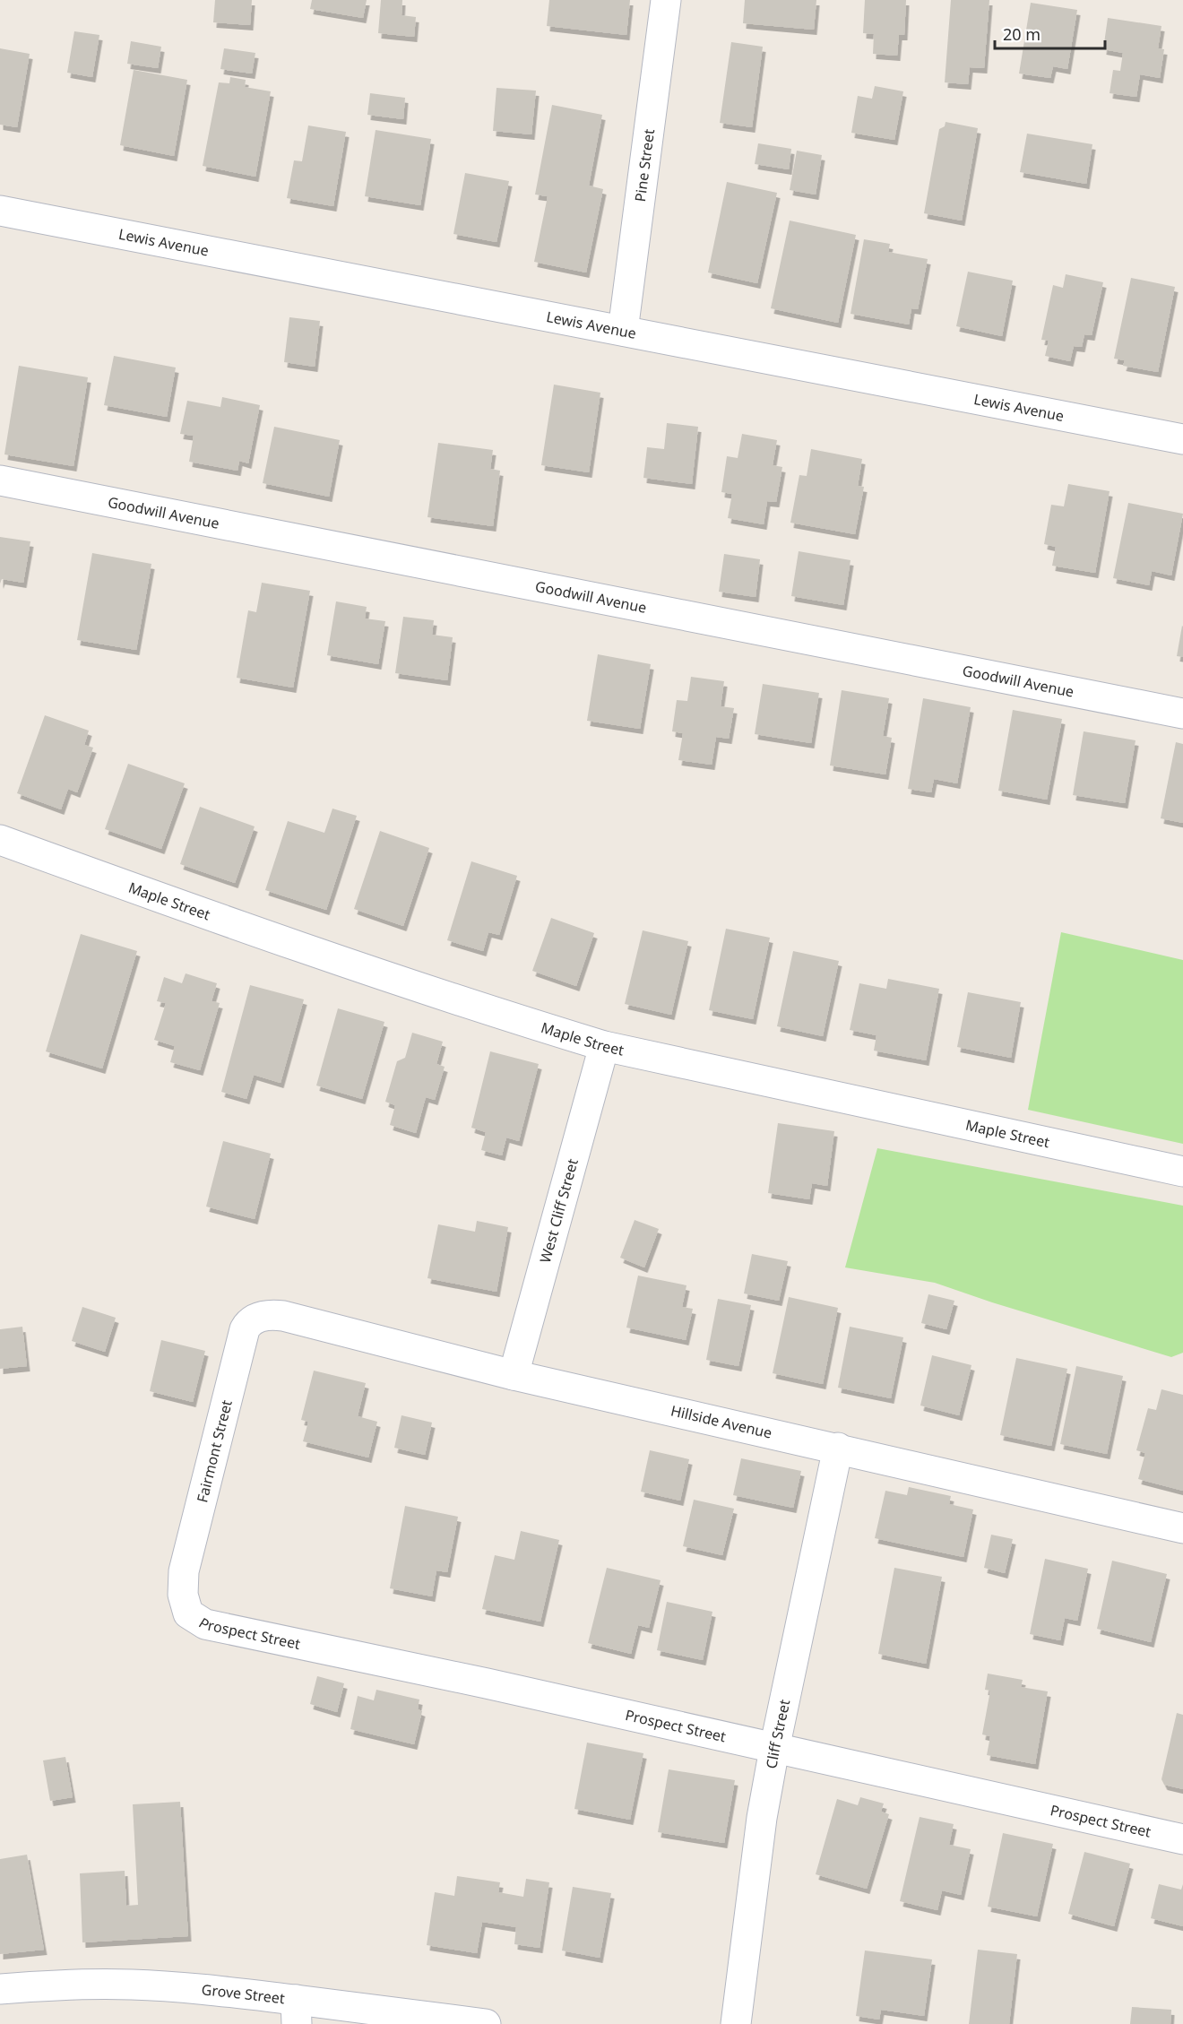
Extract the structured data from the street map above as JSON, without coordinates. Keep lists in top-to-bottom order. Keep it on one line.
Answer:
{"streets":{"street":["Pine Street","Lewis Avenue","Goodwill Avenue","Maple Street","West Cliff Street","Hillside Avenue","Fairmont Street","Prospect Street","Cliff Street","Grove Street"]},"crossings":[["Pine Street","Lewis Avenue"],["Maple Street","West Cliff Street"],["West Cliff Street","Hillside Avenue"],["Hillside Avenue","Fairmont Street"],["Hillside Avenue","Cliff Street"],["Fairmont Street","Prospect Street"],["Prospect Street","Cliff Street"]],"scale_bar":"20 m"}
